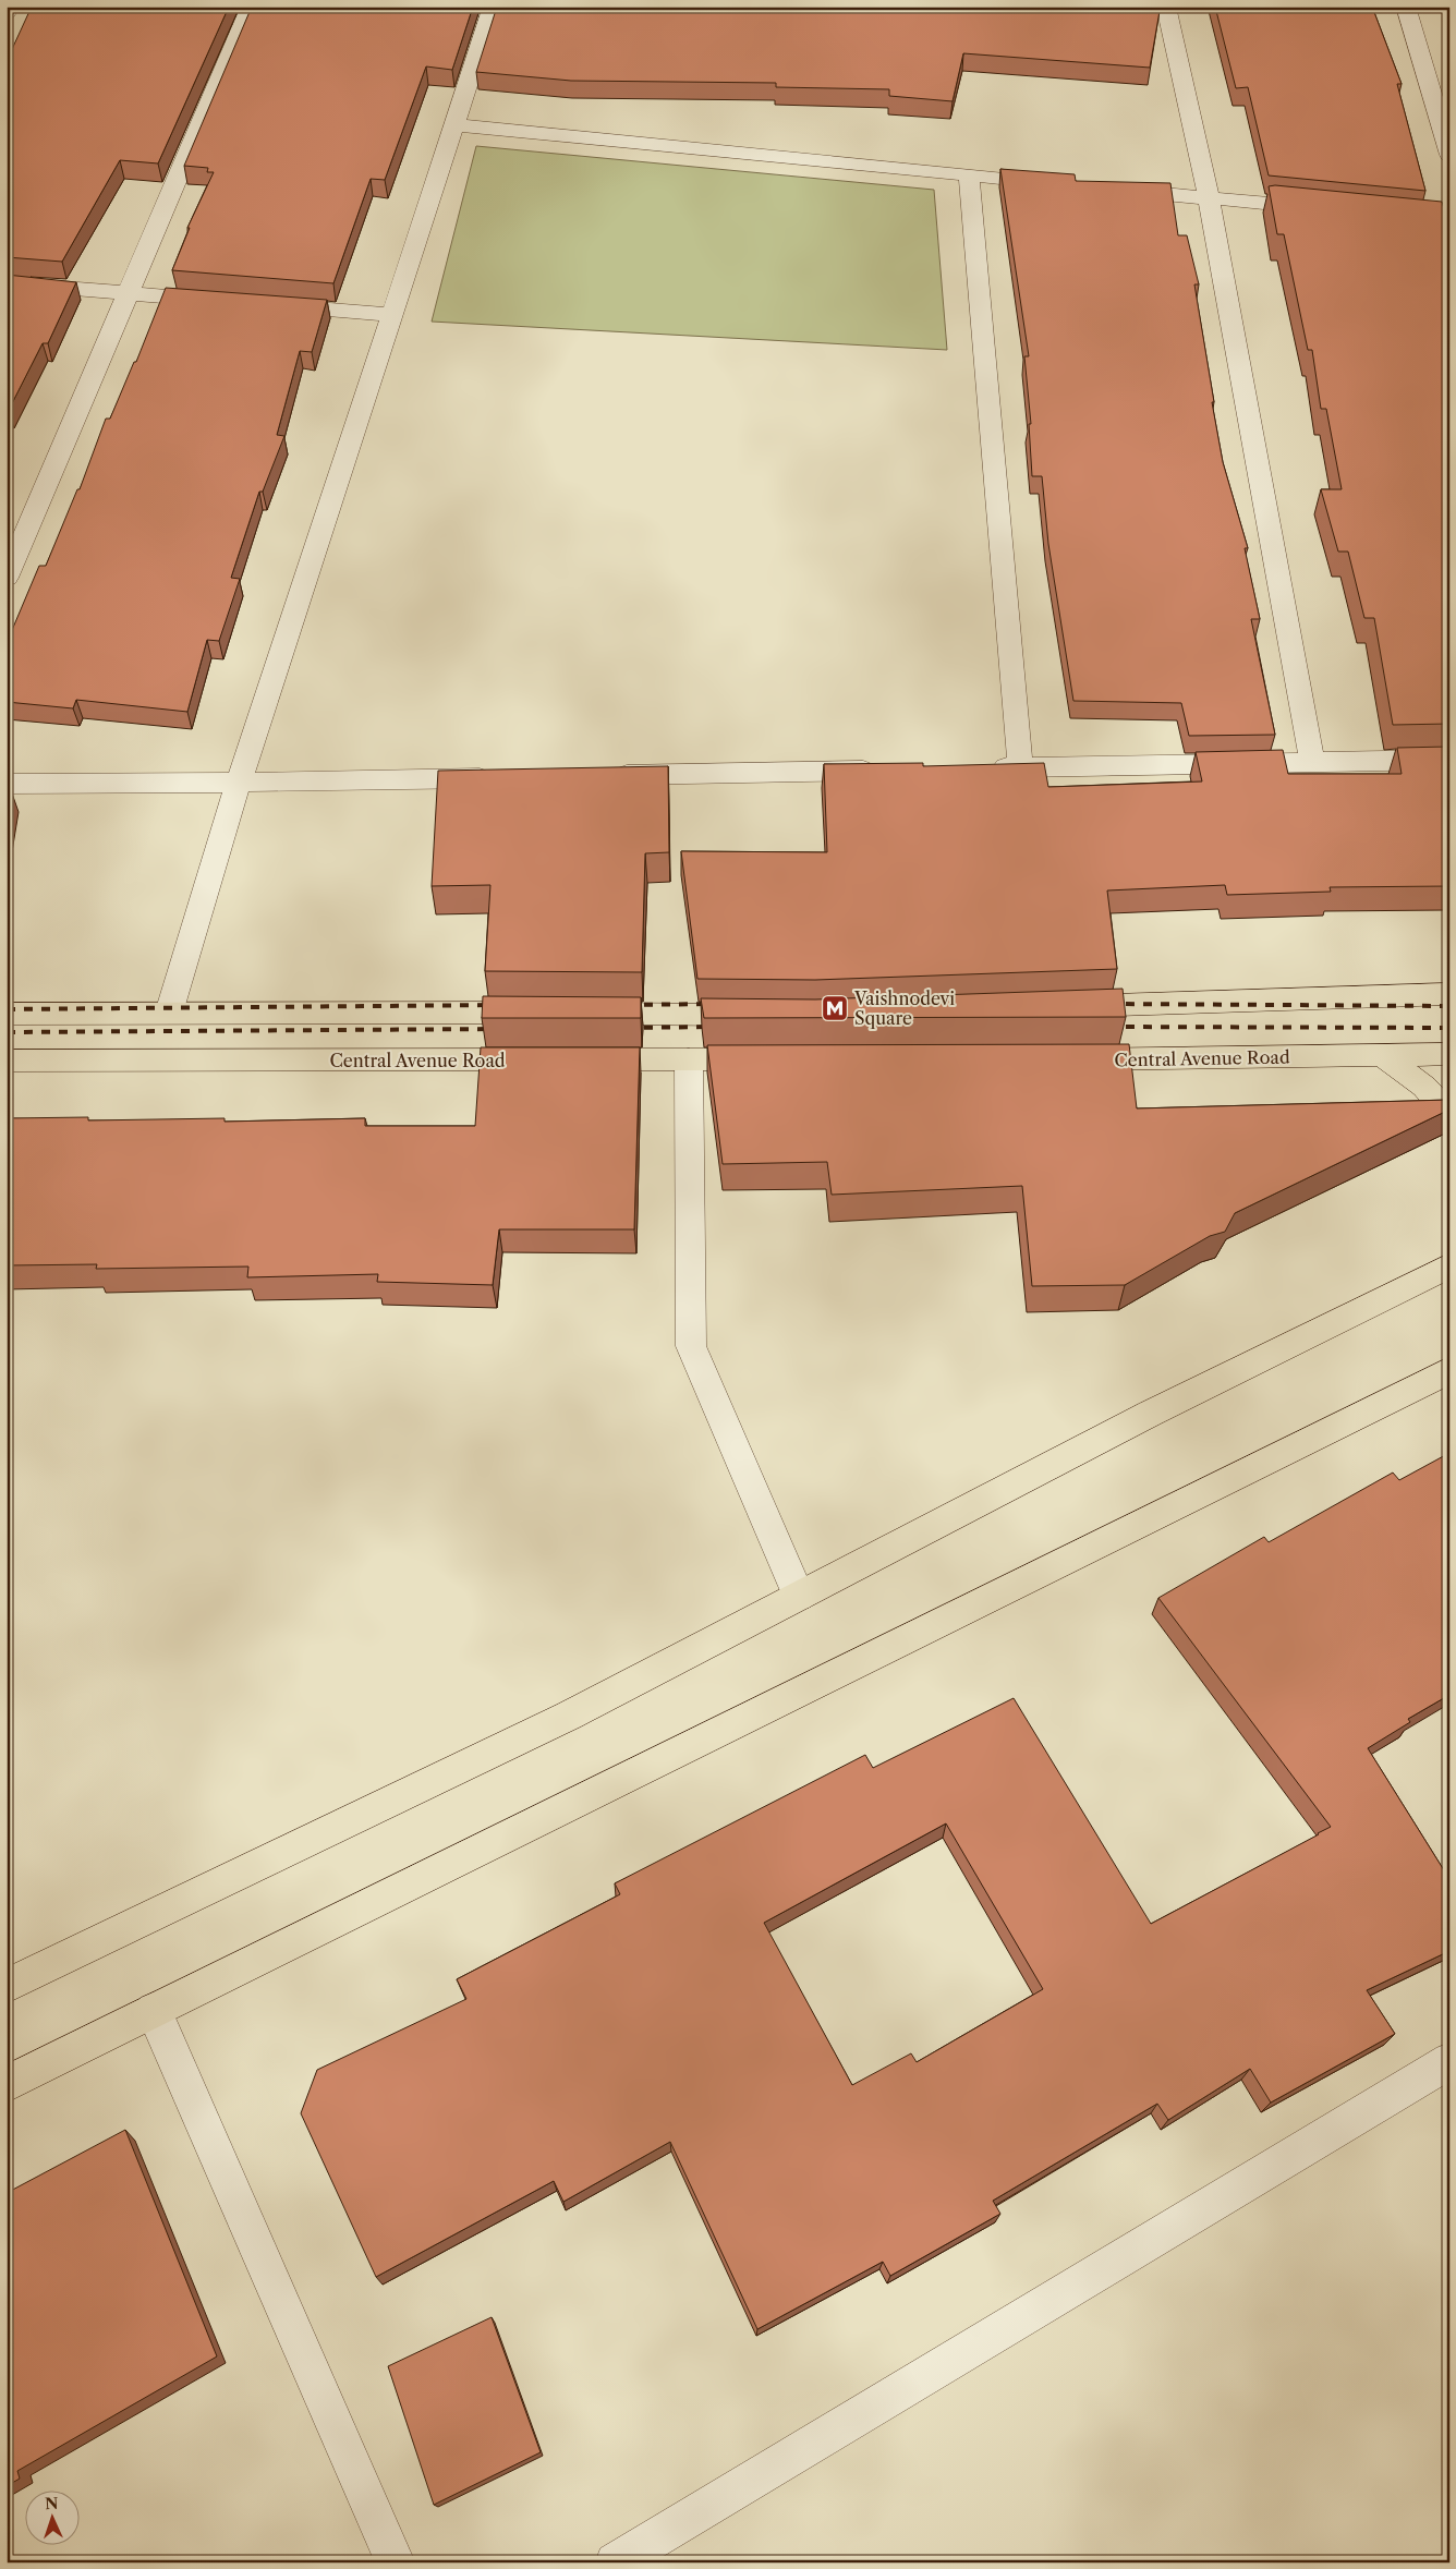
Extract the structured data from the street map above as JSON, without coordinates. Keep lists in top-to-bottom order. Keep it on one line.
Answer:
{"streets":{"main road":["Central Avenue Road"]},"places":{"metro station":["Vaishnodevi Square"]},"north":"top"}
